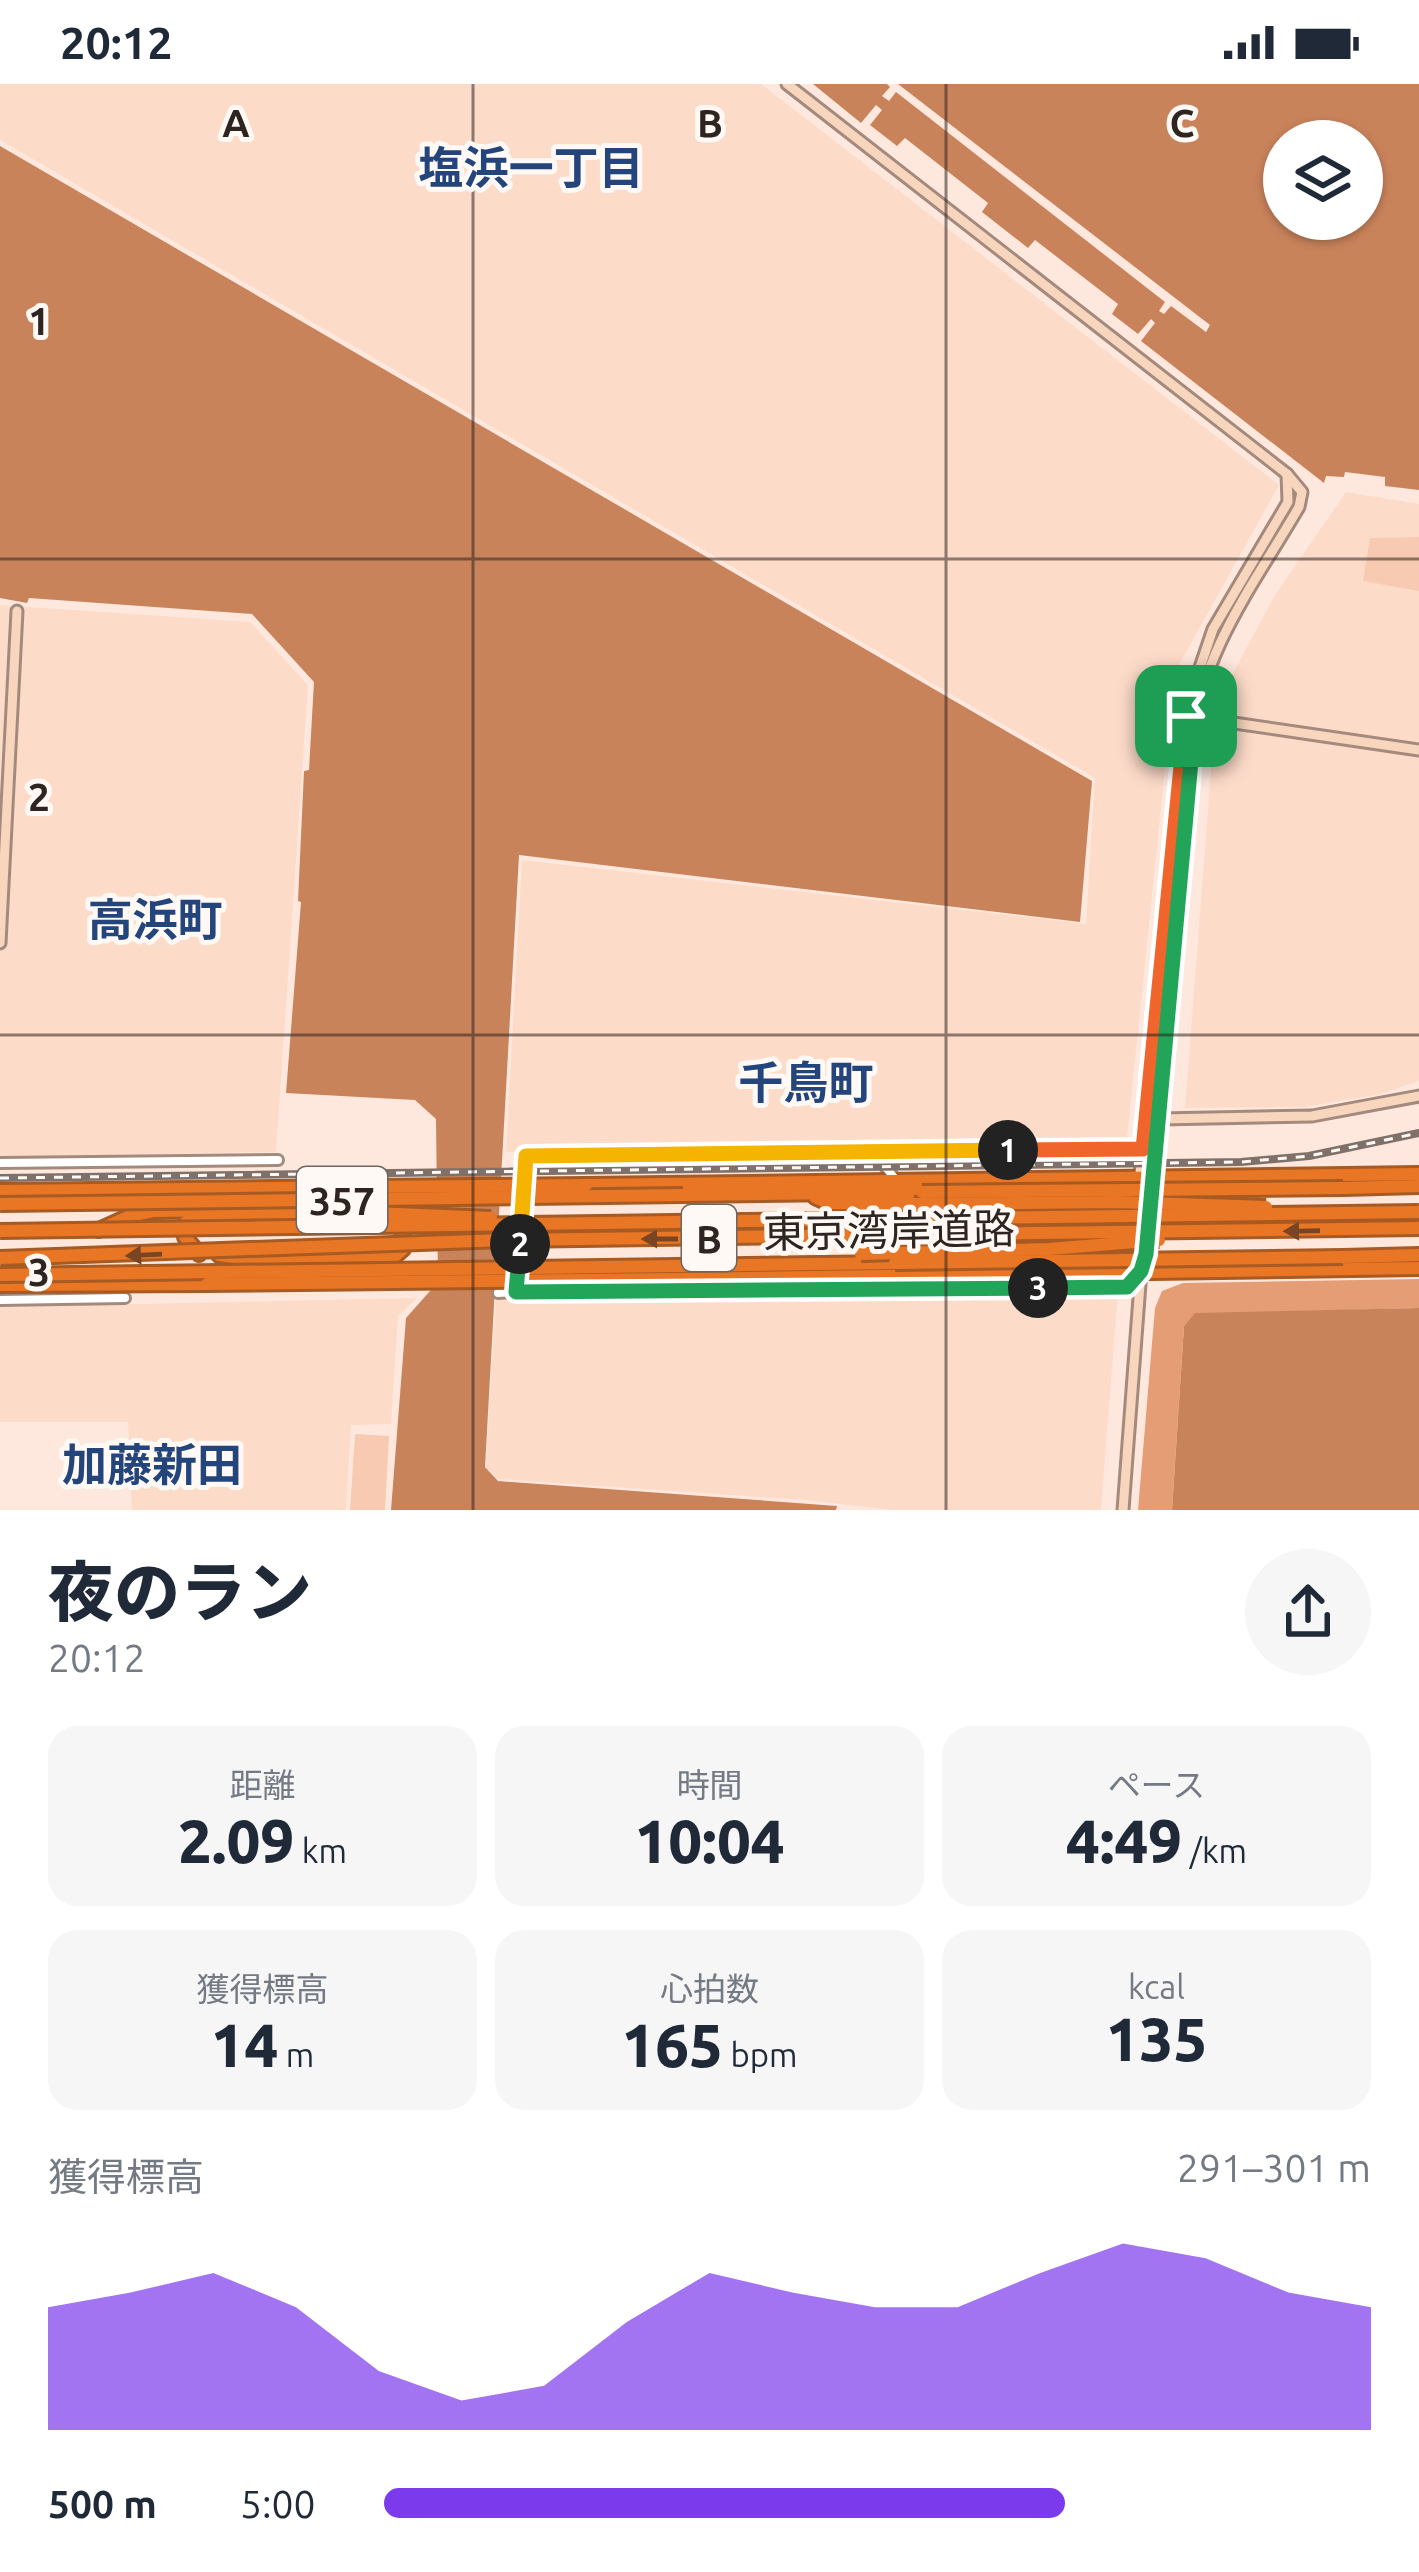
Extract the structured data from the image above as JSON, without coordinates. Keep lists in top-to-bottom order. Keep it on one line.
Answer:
{"streets":{"highway":["357","東京湾岸道路","B"]},"districts":["塩浜一丁目","高浜町","千鳥町","加藤新田"],"page":{"status":"20:12","pins":["1","2","3"],"heading":["夜のラン","20:12"],"stats":[["距離","2.09 km"],["時間","10:04"],["ペース","4:49 /km"],["獲得標高","14 m"],["心拍数","165 bpm"],["kcal","135"]],"chart":["獲得標高","291–301 m"],"list":[{"name":"500 m","note":"5:00"}]},"grid":{"columns":["A","B","C"],"rows":["1","2","3"]}}
